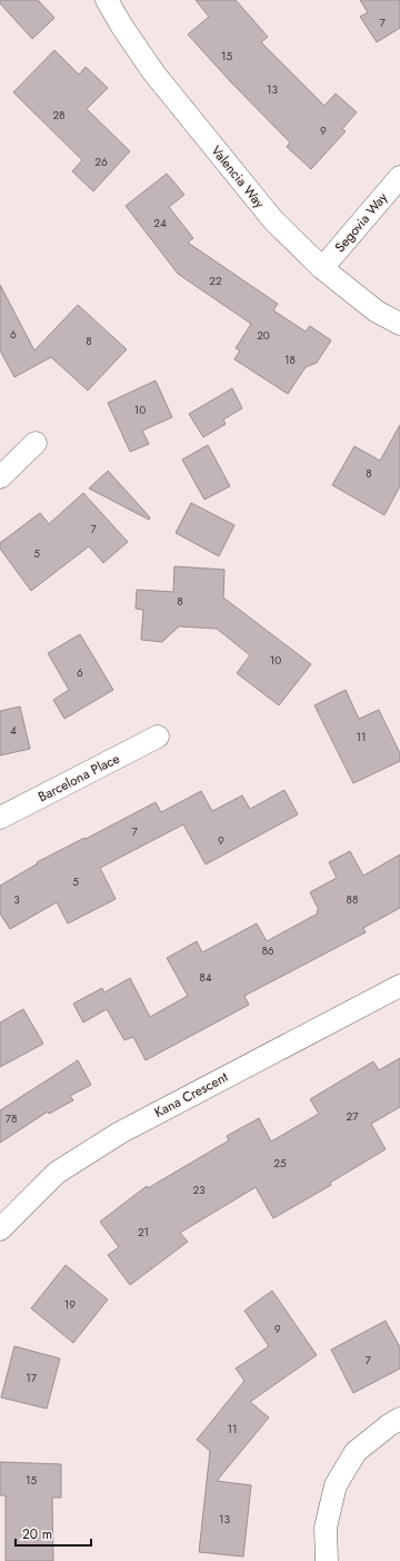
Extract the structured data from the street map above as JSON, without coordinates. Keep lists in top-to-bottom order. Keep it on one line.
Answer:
{"streets":{"street":["Valencia Way","Segovia Way","Barcelona Place","Kana Crescent"]},"crossings":[["Valencia Way","Segovia Way"]],"house_numbers":["7","15","13","28","9","26","24","22","6","20","8","18","10","8","7","5","8","10","6","4","11","7","9","5","3","88","86","84","27","78","25","23","21","19","9","7","17","11","15","13"],"scale_bar":"20 m"}
